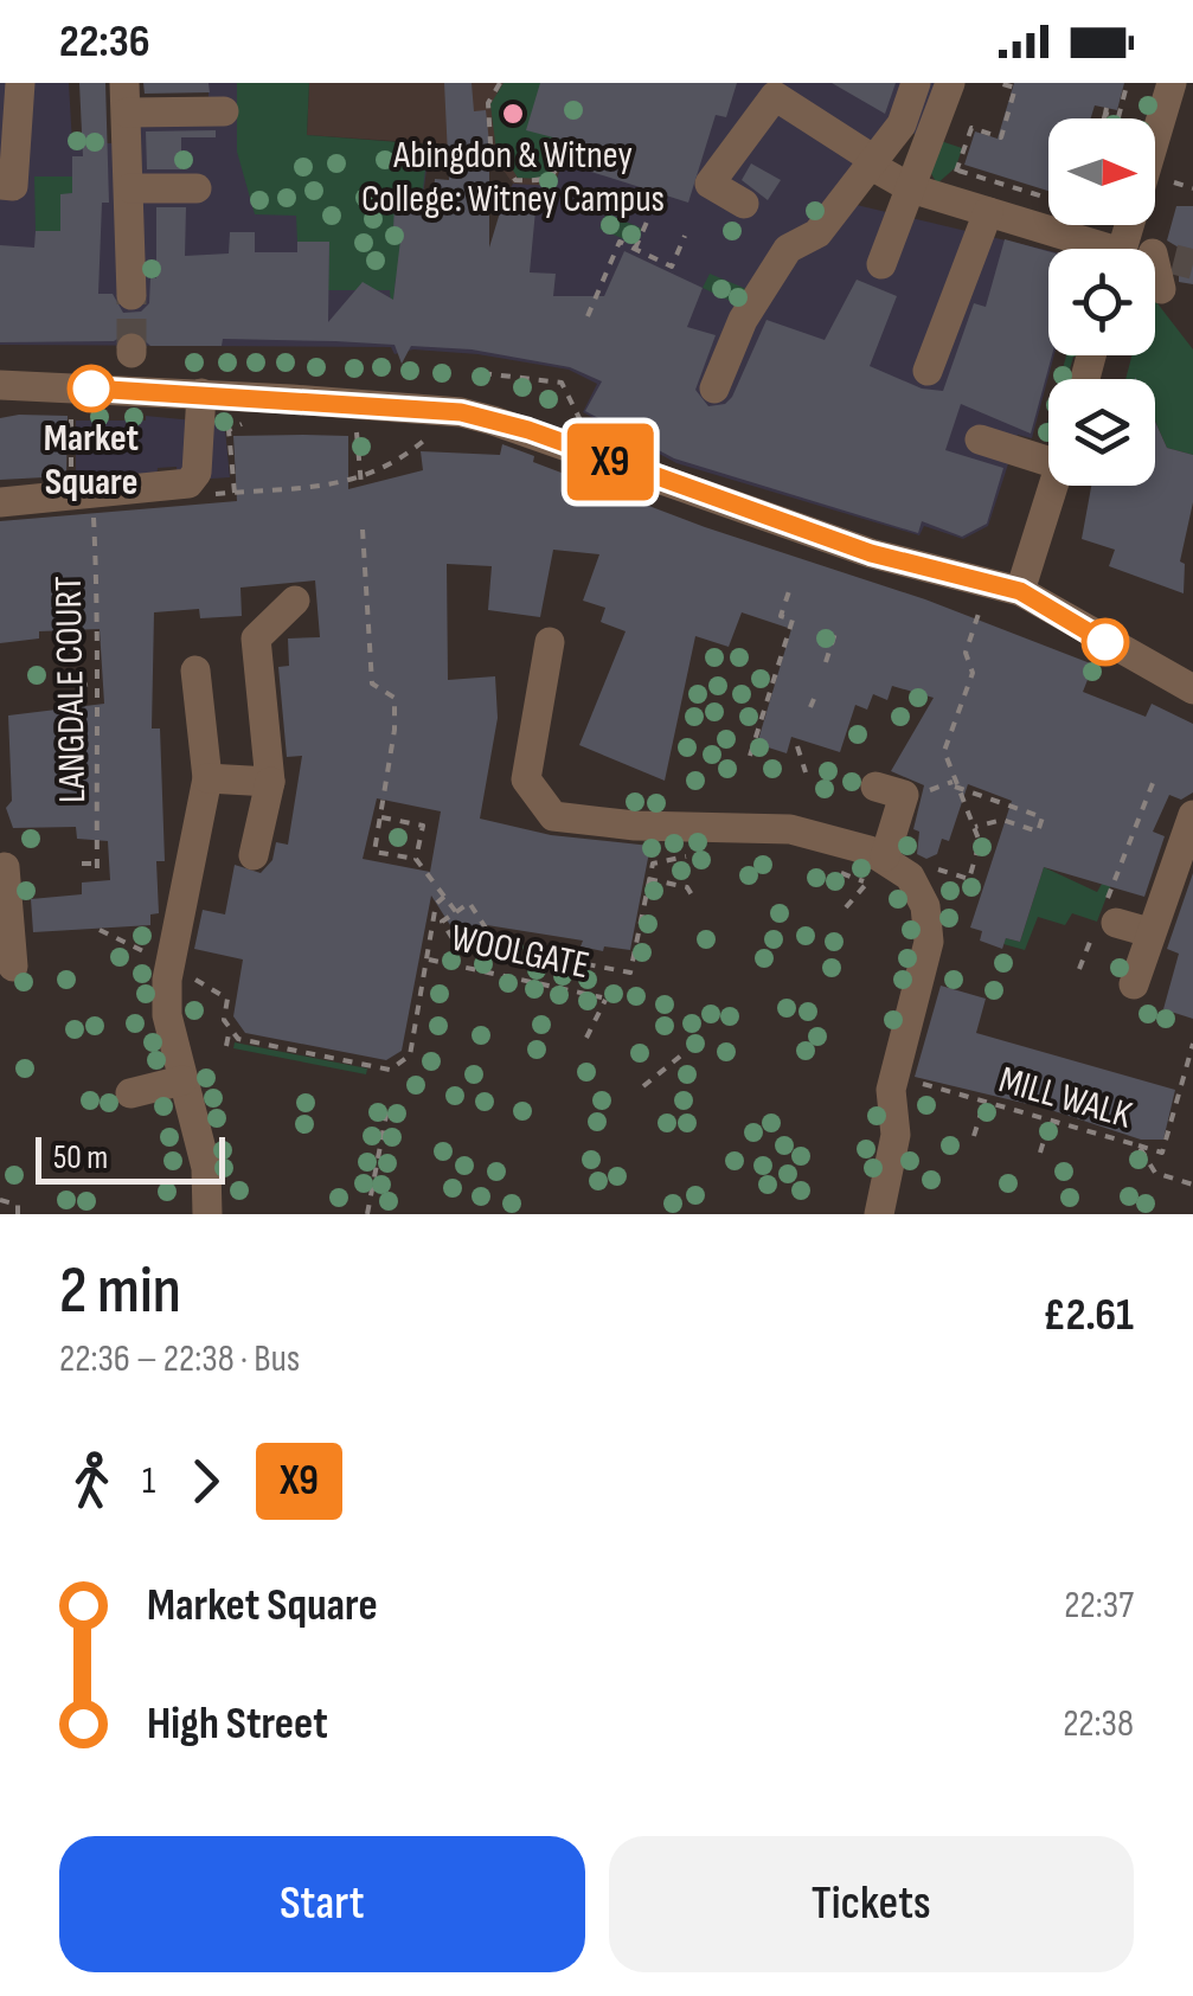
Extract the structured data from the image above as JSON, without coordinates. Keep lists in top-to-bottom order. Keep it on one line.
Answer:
{"streets":{"path":["LANGDALE COURT","WOOLGATE","MILL WALK"]},"places":["Abingdon & Witney College: Witney Campus","Market Square"],"lines":["bus line X9"],"scale_bar":"50 m","north":"right","page":{"status":"22:36","on_map":"X9","scale":"50 m","heading":["2 min","22:36 – 22:38 · Bus","£2.61"],"legs":["1","X9"],"list":[{"name":"Market Square","value":"22:37"},{"name":"High Street","value":"22:38"}],"buttons":["Start","Tickets"]}}
